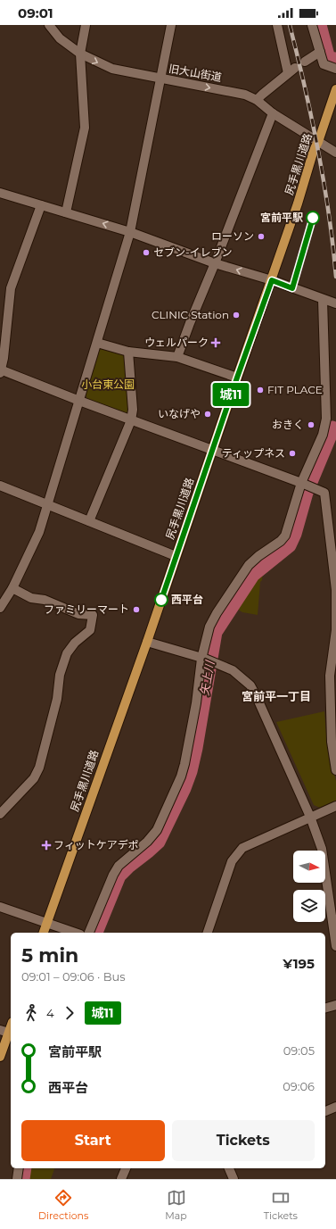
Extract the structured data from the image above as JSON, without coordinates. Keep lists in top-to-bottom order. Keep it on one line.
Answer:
{"streets":{"main road":["尻手黒川道路"],"street":["旧大山街道"]},"crossings":[["旧大山街道","尻手黒川道路"]],"one_way":["旧大山街道"],"districts":["宮前平一丁目"],"water":["矢上川"],"parks":["小台東公園"],"places":{"other":["宮前平駅","ローソン","セブン-イレブン","CLINIC Station","FIT PLACE","いなげや","おきく","ティップネス","西平台","ファミリーマート"],"health":["ウェルパーク","フィットケアデポ"]},"lines":["bus line 城11"],"north":"right","page":{"status":"09:01","on_map":"城11","heading":["5 min","09:01 – 09:06 · Bus","¥195"],"legs":["4","城11"],"list":[{"name":"宮前平駅","value":"09:05"},{"name":"西平台","value":"09:06"}],"buttons":["Start","Tickets"],"tabs":["Directions","Map","Tickets"]}}
